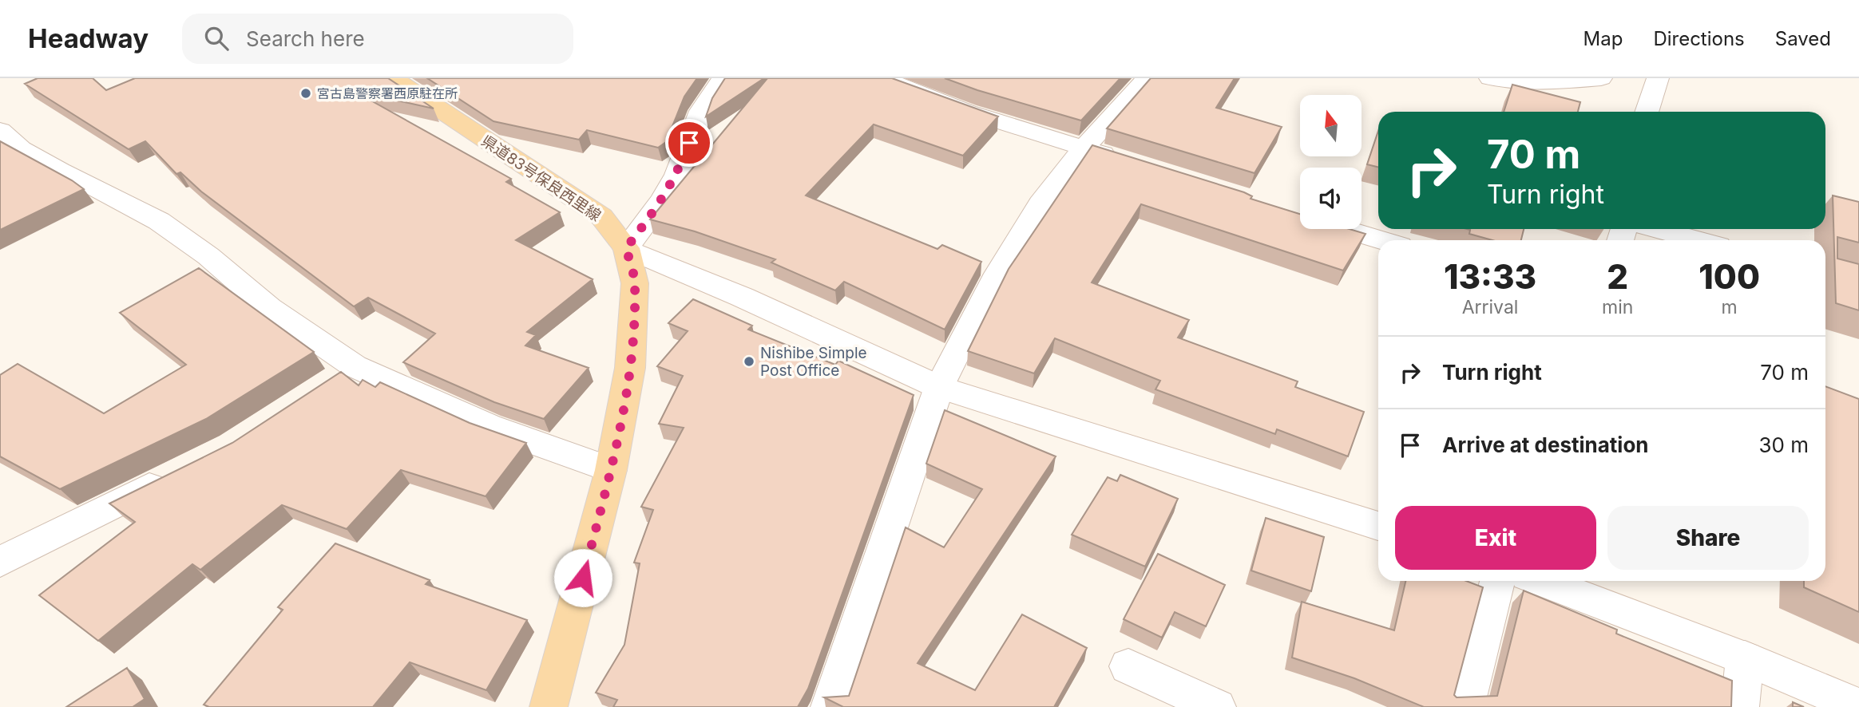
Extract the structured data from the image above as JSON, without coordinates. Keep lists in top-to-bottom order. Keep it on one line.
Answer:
{"streets":{"main road":["県道83号保良西里線"]},"places":["宮古島警察署西原駐在所","Nishibe Simple Post Office"],"north":"top","page":{"header":"Headway","search":"Search here","nav":["Map","Directions","Saved"],"turn":["70 m","Turn right"],"eta":["13:33","Arrival","2","min","100","m"],"list":[{"name":"Turn right","value":"70 m"},{"name":"Arrive at destination","value":"30 m"}],"buttons":["Exit","Share"]}}
